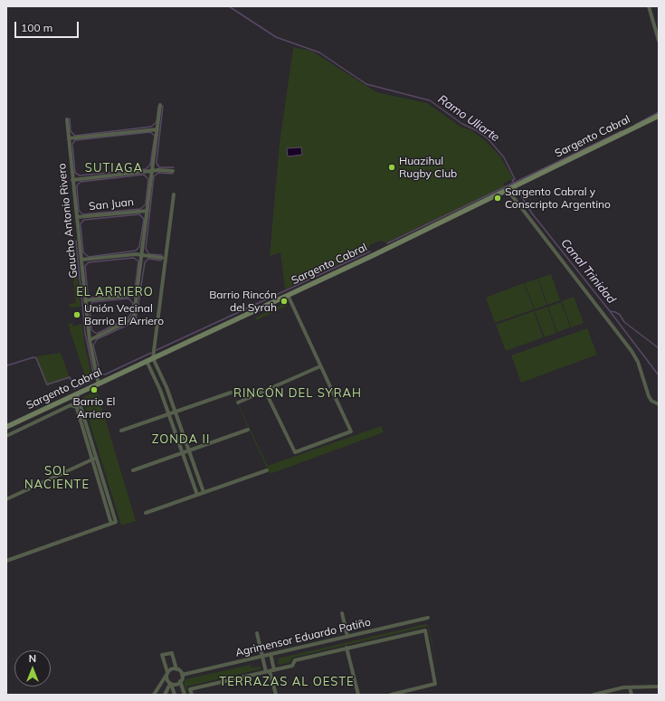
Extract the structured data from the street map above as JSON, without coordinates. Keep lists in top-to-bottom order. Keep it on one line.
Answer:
{"streets":{"main road":["Sargento Cabral"],"street":["San Juan","Gaucho Antonio Rivero","Agrimensor Eduardo Patiño"]},"crossings":[["Sargento Cabral","Gaucho Antonio Rivero"],["San Juan","Gaucho Antonio Rivero"]],"districts":["SUTIAGA","EL ARRIERO","RINCÓN DEL SYRAH","ZONDA II","SOL NACIENTE","TERRAZAS AL OESTE"],"water":["Ramo Uliarte","Canal Trinidad"],"places":["Huazihul Rugby Club","Sargento Cabral y Conscripto Argentino","Barrio Rincón del Syrah","Unión Vecinal Barrio El Arriero","Barrio El Arriero"],"scale_bar":"100 m","north":"top"}
